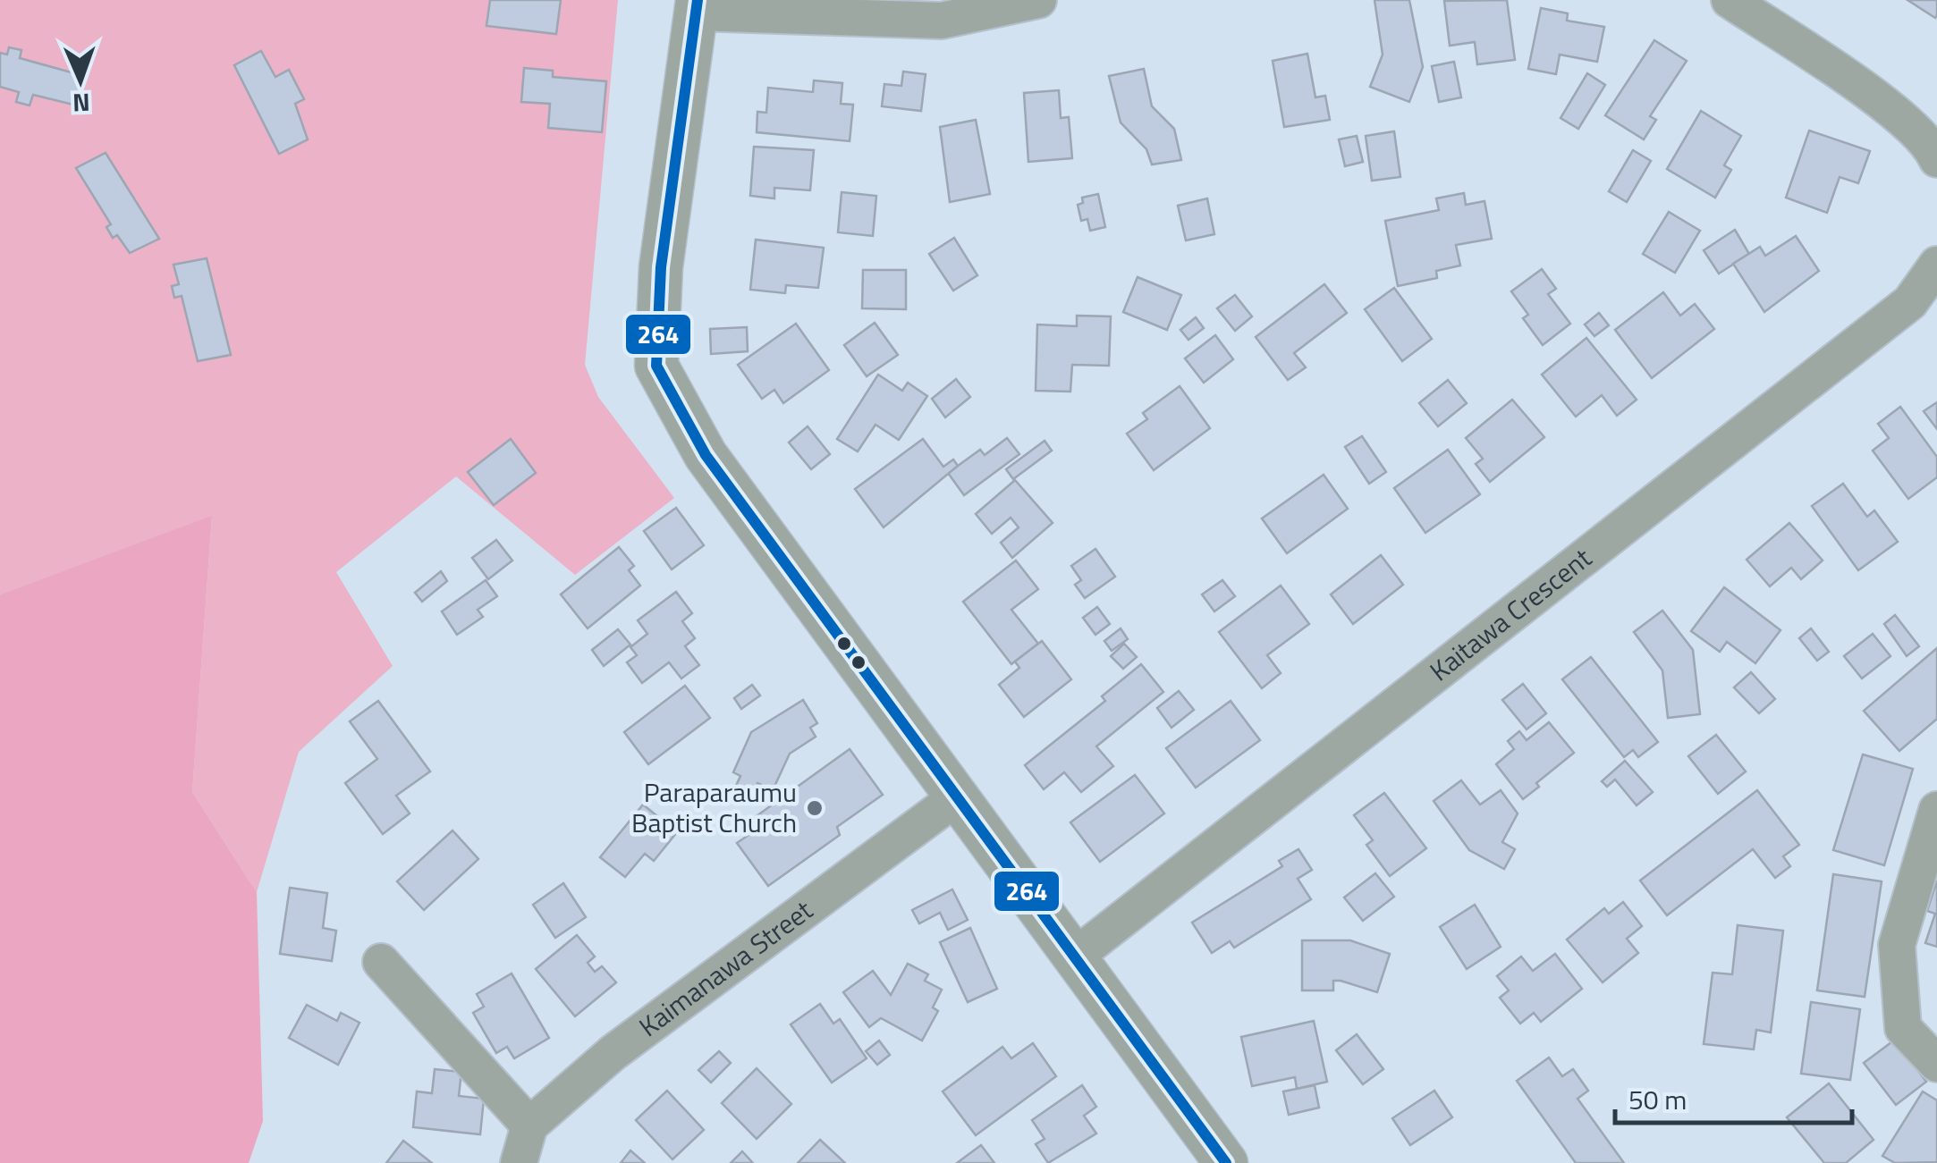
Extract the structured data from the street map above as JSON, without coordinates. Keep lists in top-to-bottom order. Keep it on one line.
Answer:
{"streets":{"street":["Kaitawa Crescent","Kaimanawa Street"]},"places":["Paraparaumu Baptist Church"],"lines":["transit line 264"],"scale_bar":"50 m","north":"bottom"}
